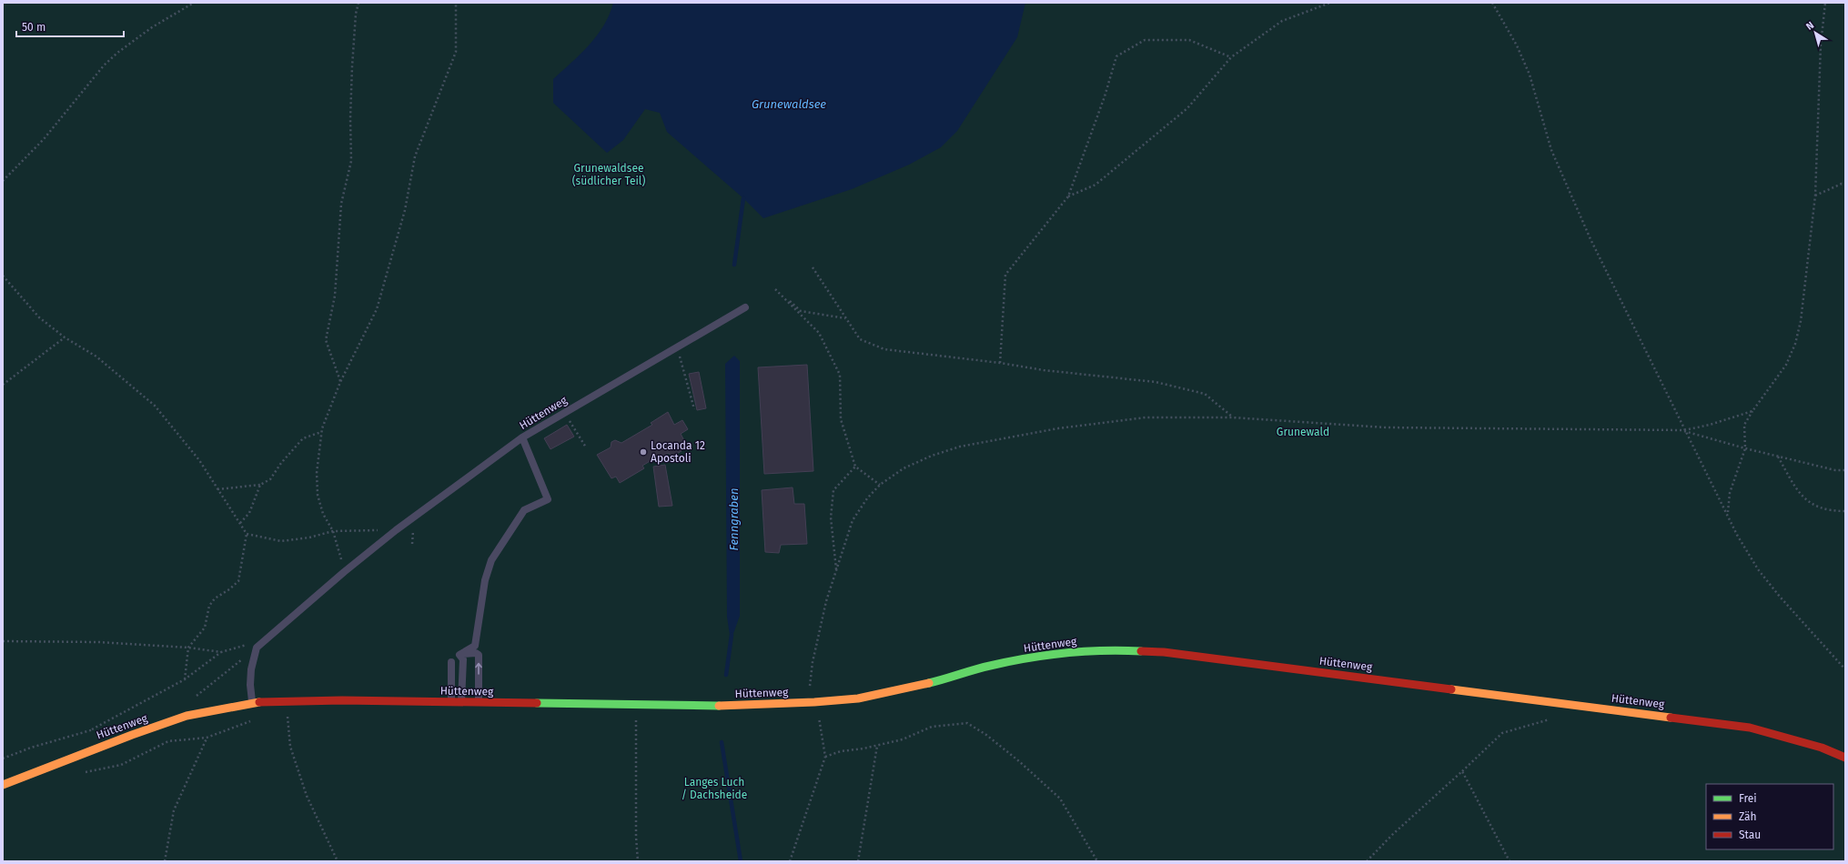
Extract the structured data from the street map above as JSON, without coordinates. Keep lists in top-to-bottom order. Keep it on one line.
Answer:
{"streets":{"main road":["Hüttenweg"]},"water":["Grunewaldsee","Fenngraben"],"parks":["Grunewaldsee (südlicher Teil)","Grunewald","Langes Luch / Dachsheide"],"places":["Locanda 12 Apostoli"],"legend":["Frei","Zäh","Stau"],"scale_bar":"50 m","north":"top left"}
